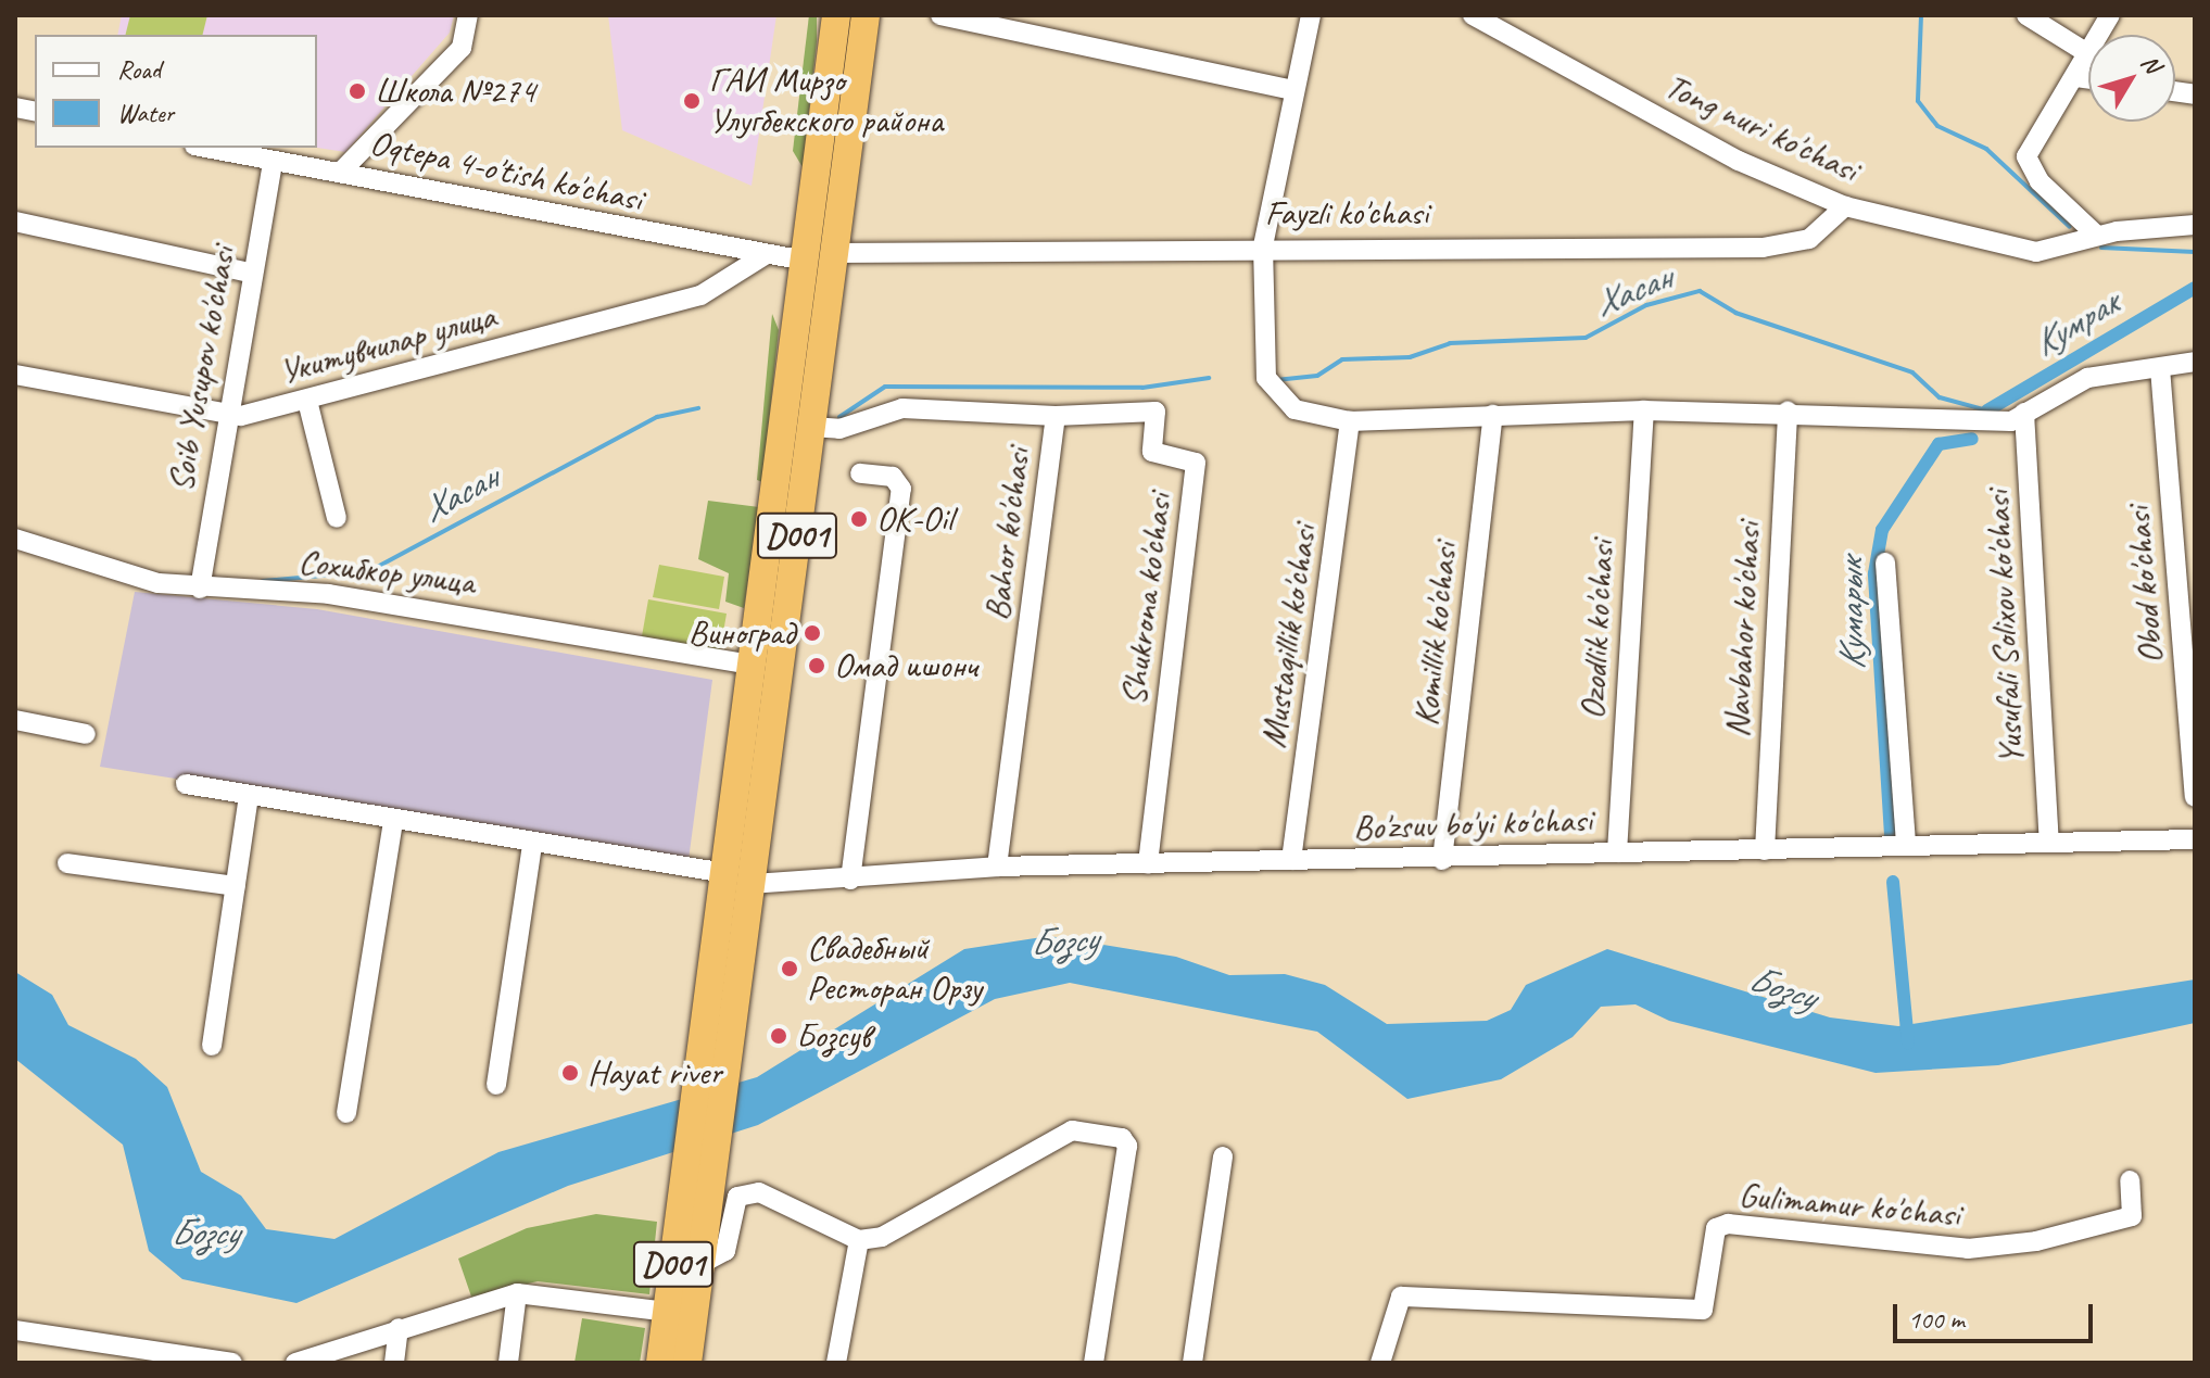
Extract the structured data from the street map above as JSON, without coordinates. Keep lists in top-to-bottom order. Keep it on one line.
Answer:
{"streets":{"highway":["D001"],"street":["Tong nuri ko'chasi","Oqtepa 4-o'tish ko'chasi","Fayzli ko'chasi","Укитувчилар улица","Soib Yusupov ko'chasi","Bahor ko'chasi","Сохибкор улица","Obod ko'chasi","Shukrona ko'chasi","Yusufali Solixov ko'chasi","Ozodlik ko'chasi","Navbahor ko'chasi","Komillik ko'chasi","Mustaqillik ko'chasi","Bo'zsuv bo'yi ko'chasi","Gulimamur ko'chasi"]},"crossings":[["Tong nuri ko'chasi","Fayzli ko'chasi"],["Oqtepa 4-o'tish ko'chasi","Укитувчилар улица"],["Oqtepa 4-o'tish ko'chasi","Soib Yusupov ko'chasi"],["Oqtepa 4-o'tish ko'chasi","D001"],["Fayzli ko'chasi","D001"],["Укитувчилар улица","Soib Yusupov ko'chasi"],["Soib Yusupov ko'chasi","Сохибкор улица"],["Bahor ko'chasi","Shukrona ko'chasi"],["Bahor ko'chasi","Bo'zsuv bo'yi ko'chasi"],["D001","Сохибкор улица"],["D001","Shukrona ko'chasi"],["D001","Bo'zsuv bo'yi ko'chasi"],["Shukrona ko'chasi","Bo'zsuv bo'yi ko'chasi"],["Yusufali Solixov ko'chasi","Bo'zsuv bo'yi ko'chasi"],["Ozodlik ko'chasi","Bo'zsuv bo'yi ko'chasi"],["Navbahor ko'chasi","Bo'zsuv bo'yi ko'chasi"],["Komillik ko'chasi","Bo'zsuv bo'yi ko'chasi"],["Mustaqillik ko'chasi","Bo'zsuv bo'yi ko'chasi"]],"water":["Хасан","Кумрак","Кумарык","Бозсу"],"places":["Школа №274","ГАИ Мирзо Улугбекского района","OK-Oil","Виноград","Омад ишонч","Свадебный Ресторан Орзу","Бозсув","Hayat river"],"legend":["Road","Water"],"scale_bar":"100 m","north":"top right"}
